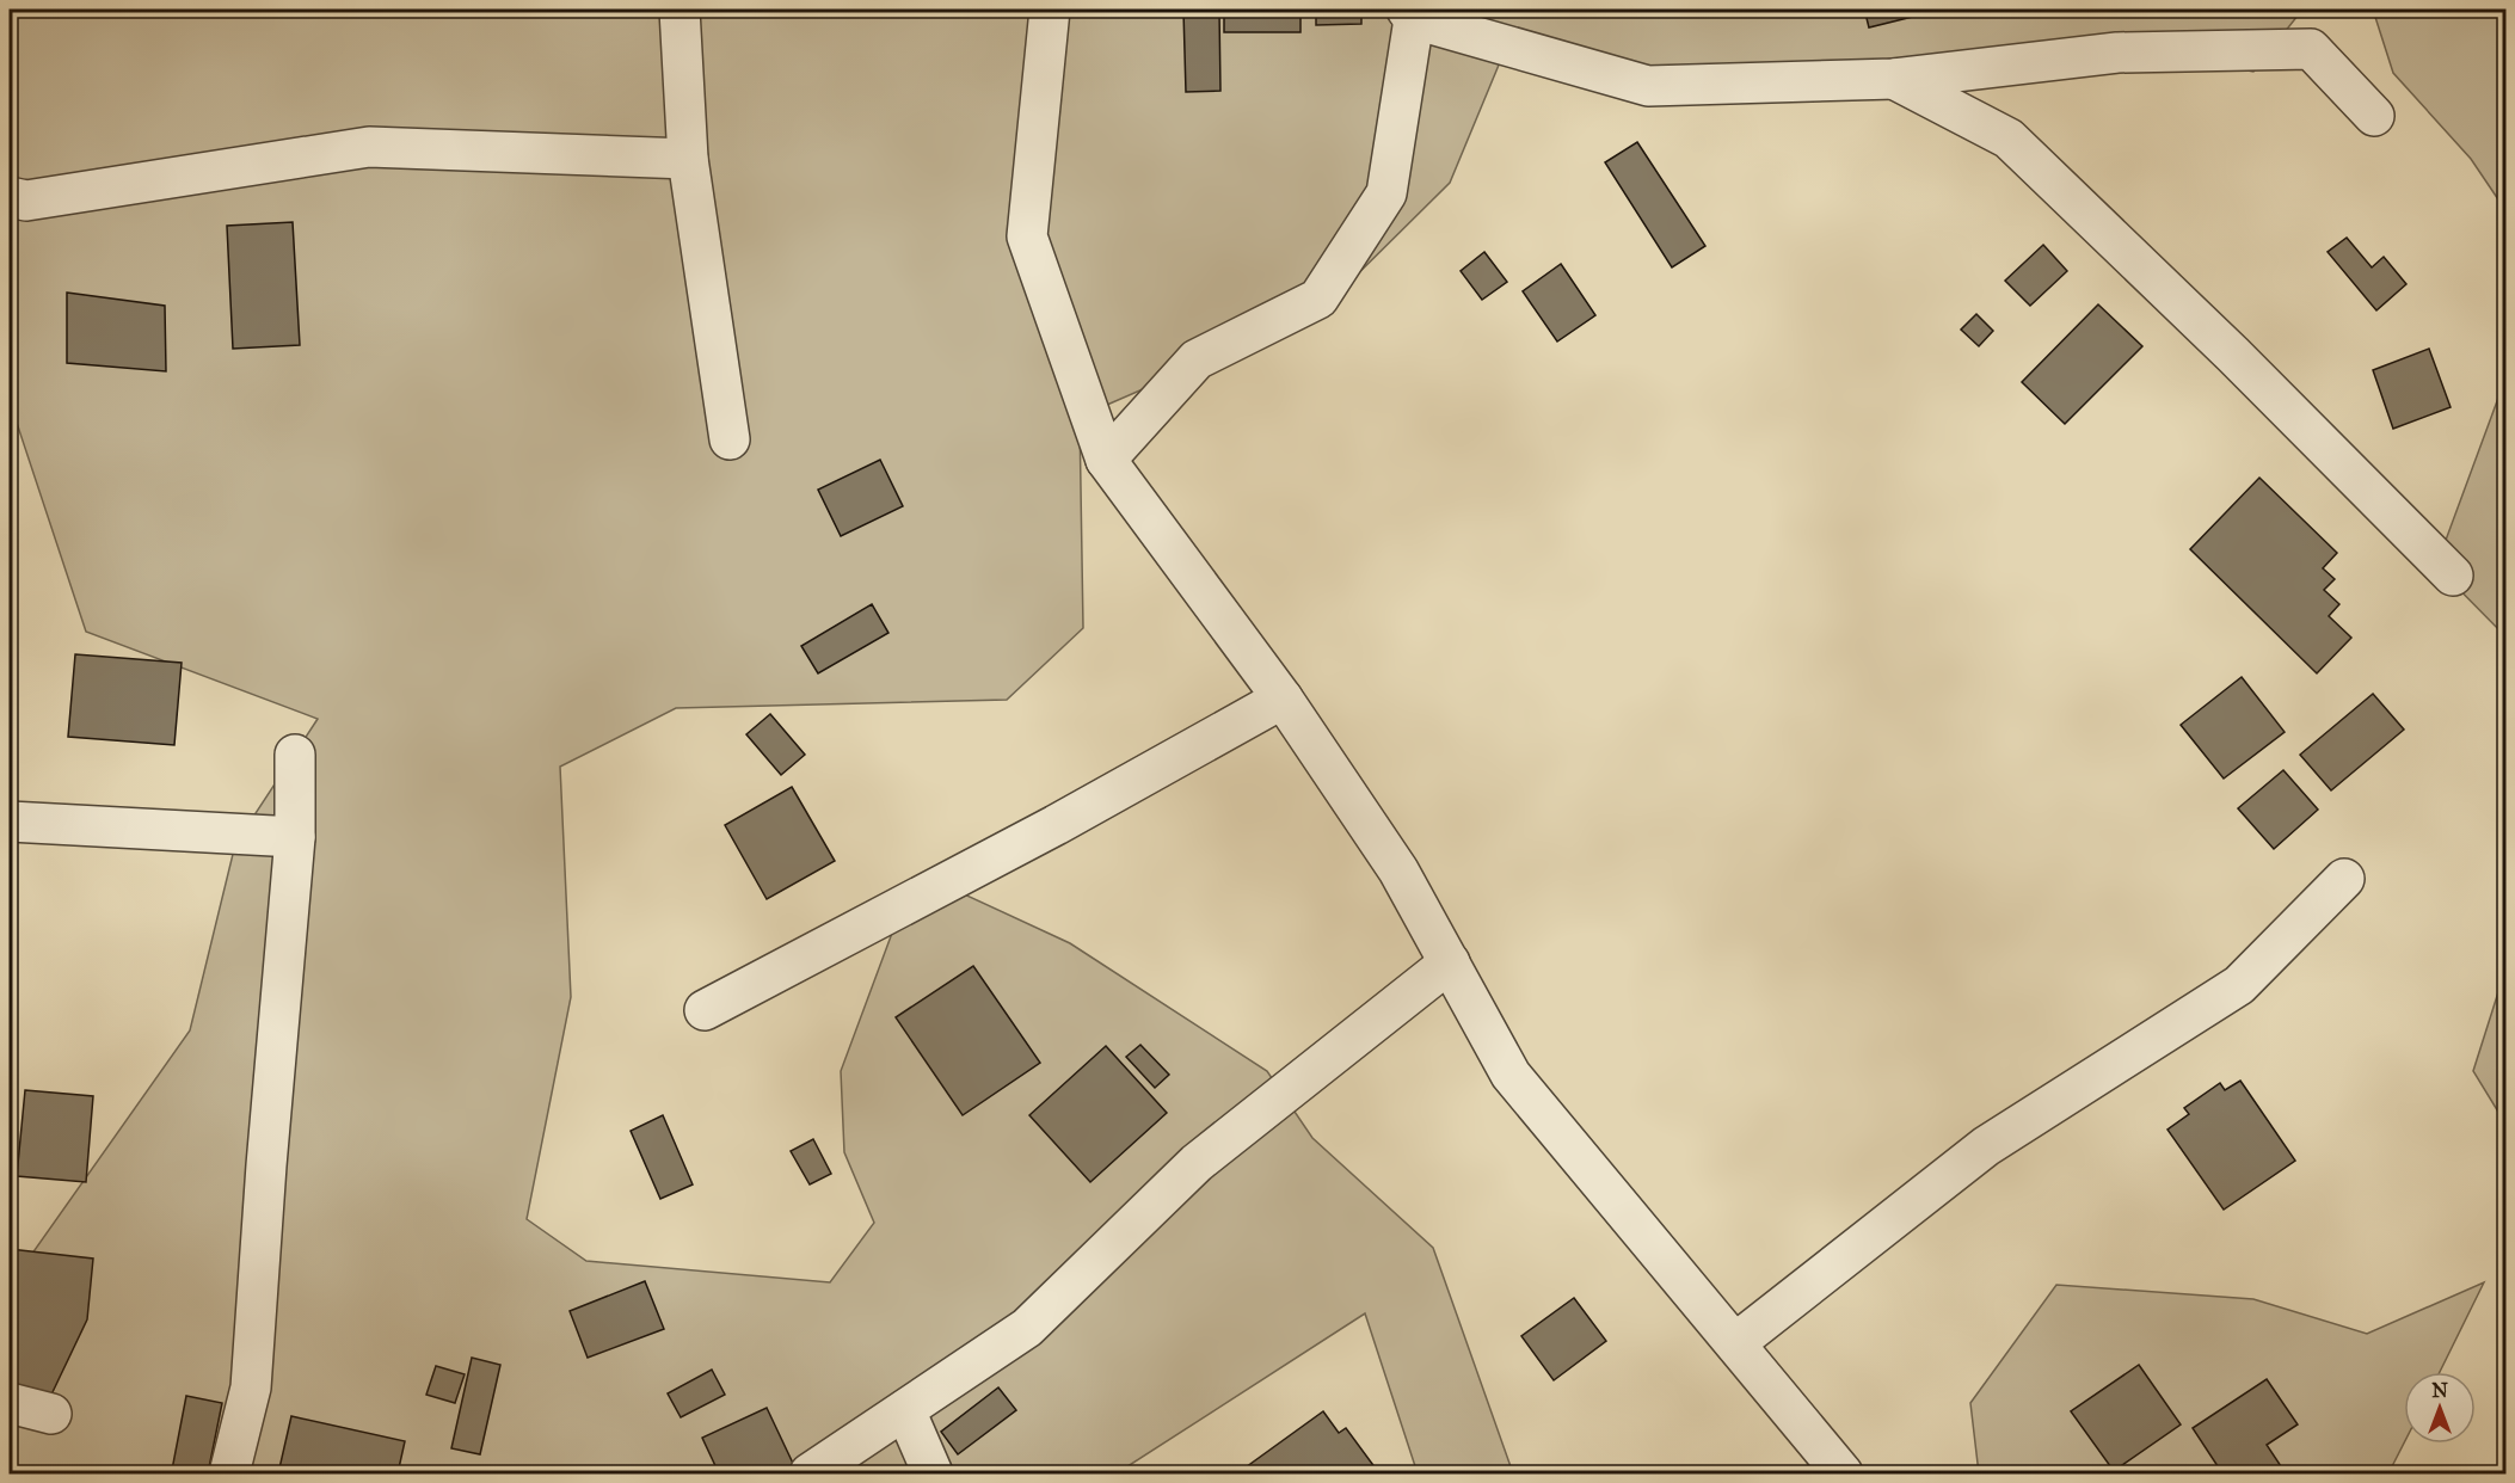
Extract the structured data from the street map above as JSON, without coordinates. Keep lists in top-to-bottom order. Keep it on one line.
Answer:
{"north":"top"}
